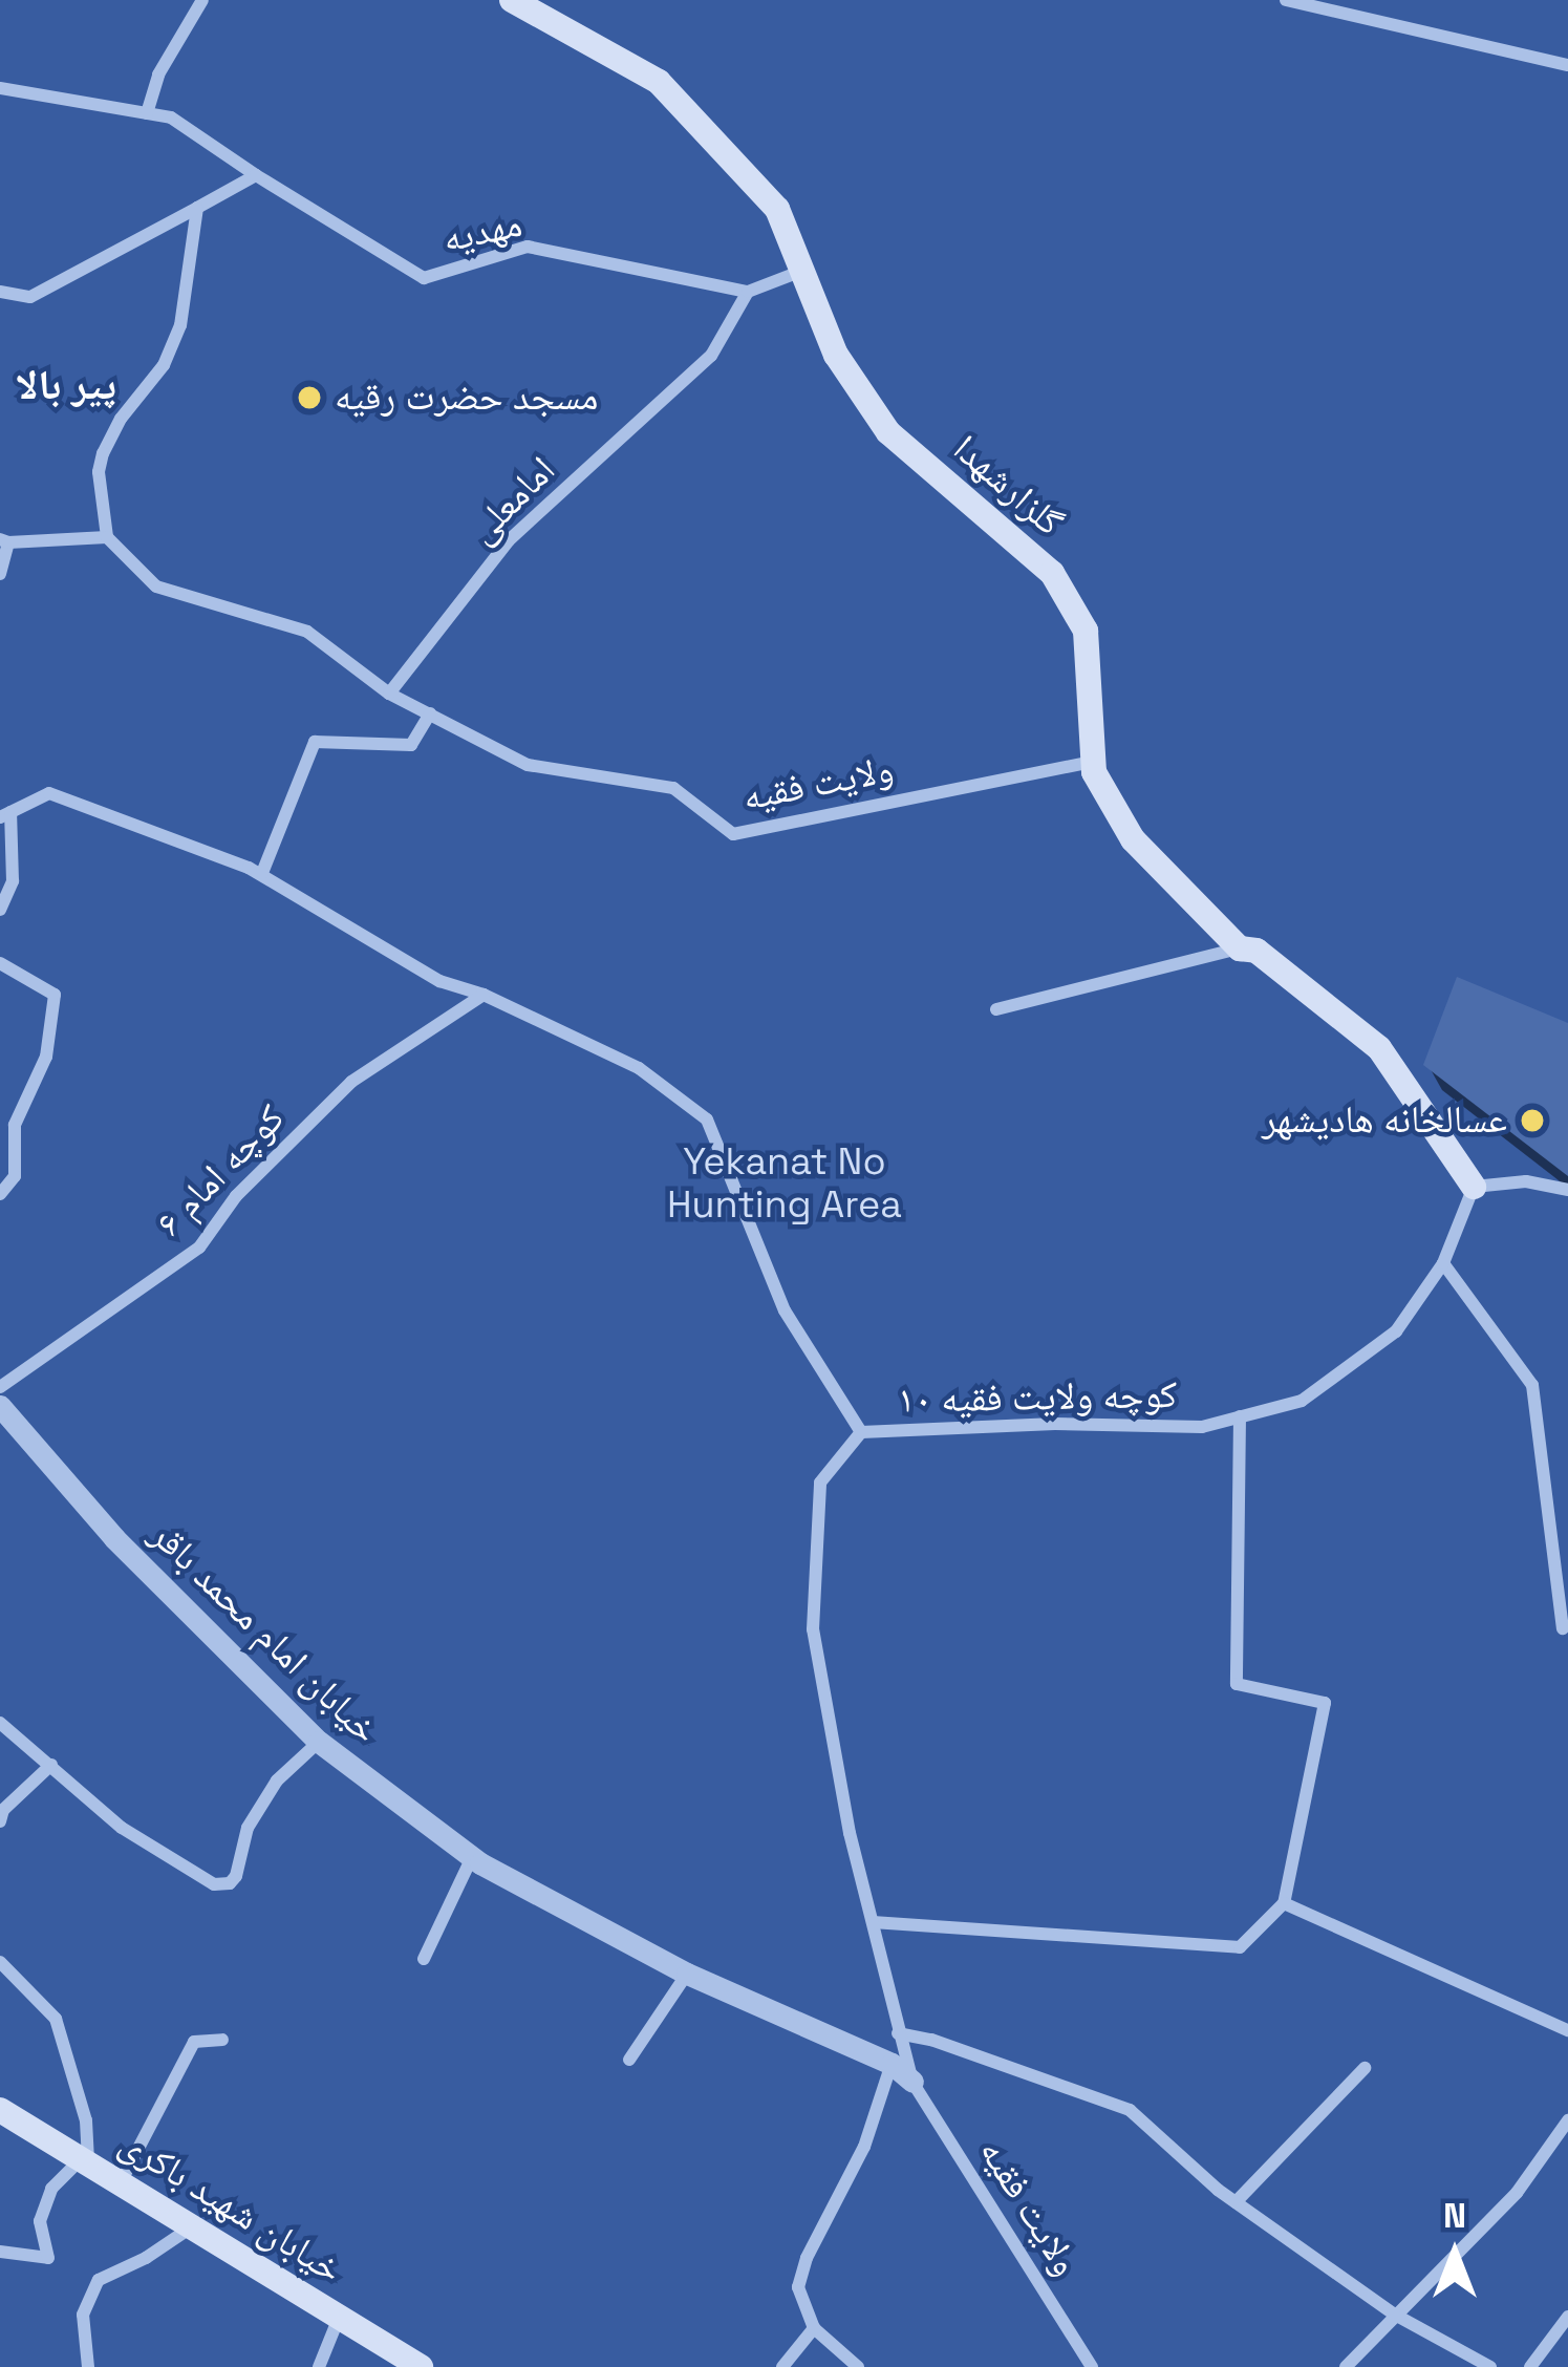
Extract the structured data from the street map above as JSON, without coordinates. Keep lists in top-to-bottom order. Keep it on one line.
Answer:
{"streets":{"main road":["گلزارشهدا","خیابان شهید باکری"],"street":["مهدیه","امامعلی","ولایت فقیه","کوچه امام ۶","کوچه ولایت فقیه ۱۰","خیابان امام محمد باقر"]},"crossings":[["مهدیه","امامعلی"],["گلزارشهدا","ولایت فقیه"],["گلزارشهدا","کوچه ولایت فقیه ۱۰"],["امامعلی","ولایت فقیه"],["ولایت فقیه","کوچه ولایت فقیه ۱۰"],["ولایت فقیه","خیابان امام محمد باقر"],["کوچه ولایت فقیه ۱۰","خیابان امام محمد باقر"]],"districts":["پیر بالا"],"parks":["Yekanat No Hunting Area"],"places":["مسجد حضرت رقیه","عسالخانه هادیشهر"],"north":"top"}
